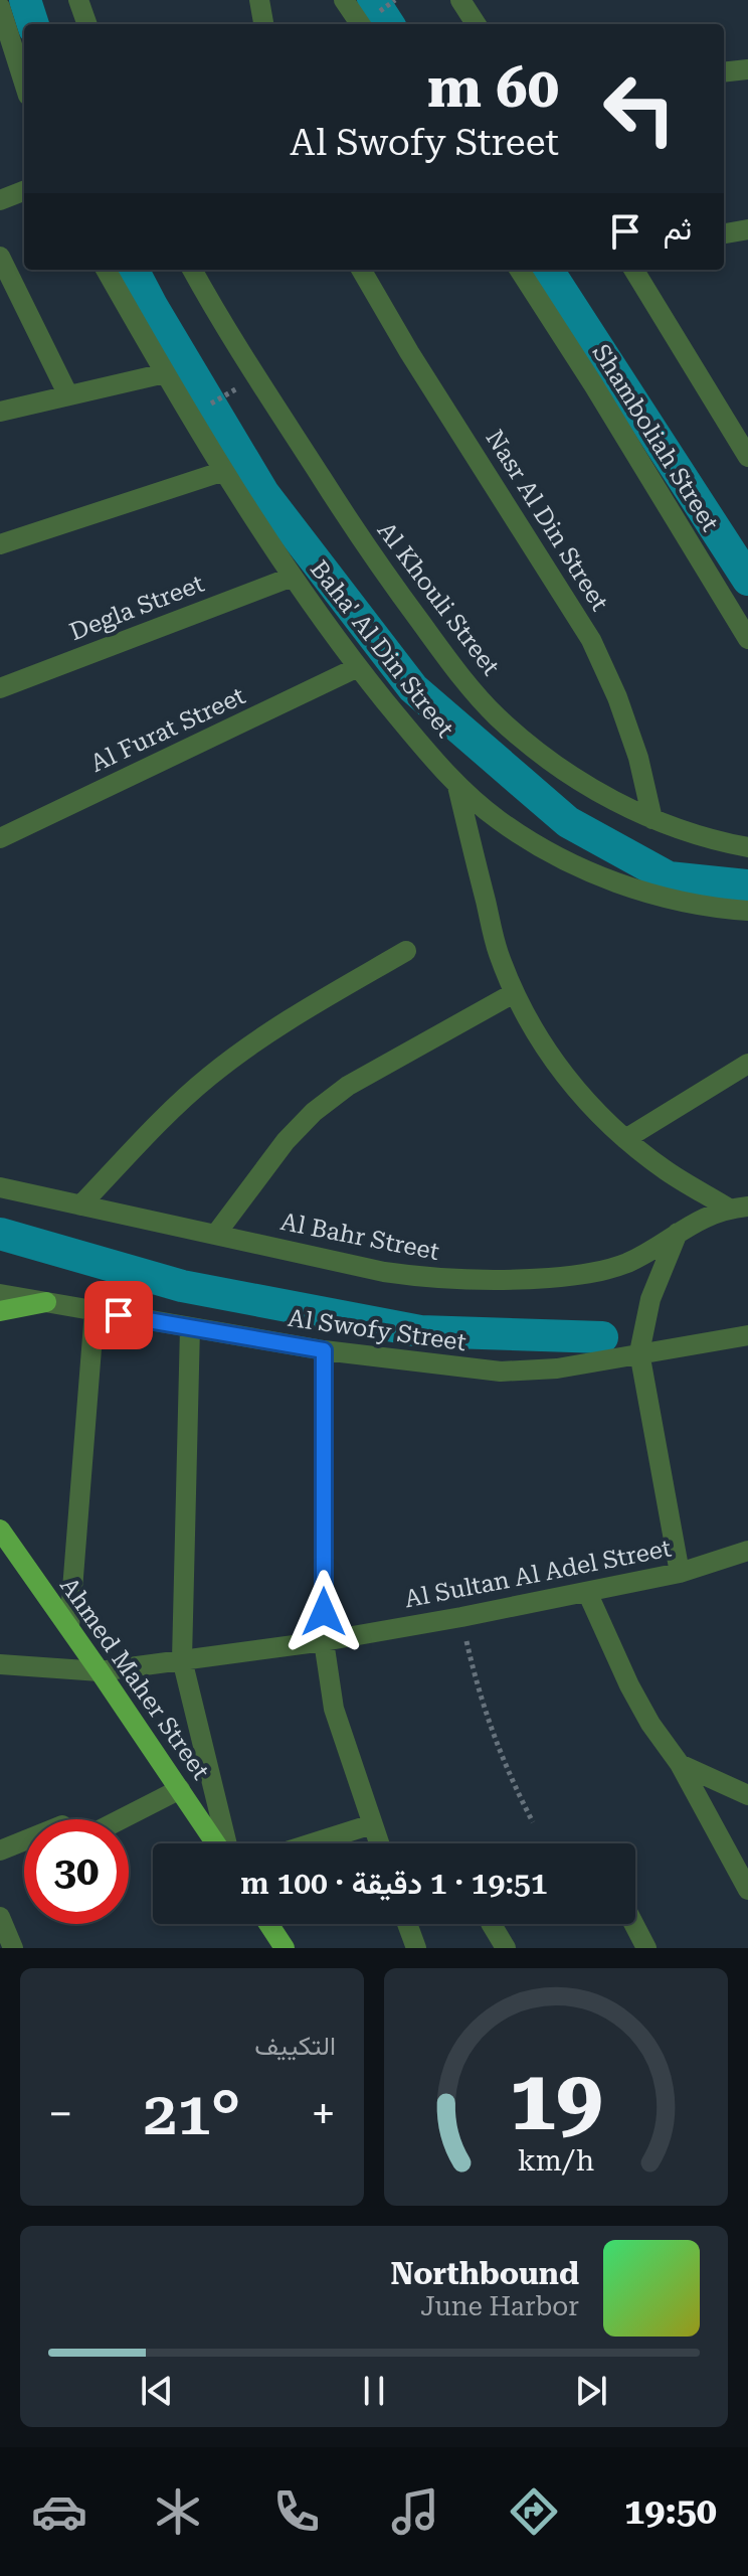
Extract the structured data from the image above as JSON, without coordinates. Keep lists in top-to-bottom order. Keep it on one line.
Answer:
{"streets":{"main road":["Ahmed Maher Street"],"street":["Shamboliah Street","Nasr Al Din Street","Al Khouli Street","Degla Street","Baha' Al Din Street","Al Furat Street","Al Bahr Street","Al Swofy Street","Al Sultan Al Adel Street"]},"crossings":[["Nasr Al Din Street","Al Khouli Street"],["Degla Street","Baha' Al Din Street"],["Baha' Al Din Street","Al Furat Street"],["Al Sultan Al Adel Street","Ahmed Maher Street"]],"page":{"turn":["60 m","Al Swofy Street"],"then":"ثم","limit":"30","trip":"19:51 · 1 دقيقة · 100 m","tile":"التكييف","heat":["−","21°","+"],"song":["Northbound","June Harbor"],"tabs":"19:50","gauge":["19","km/h"]}}
